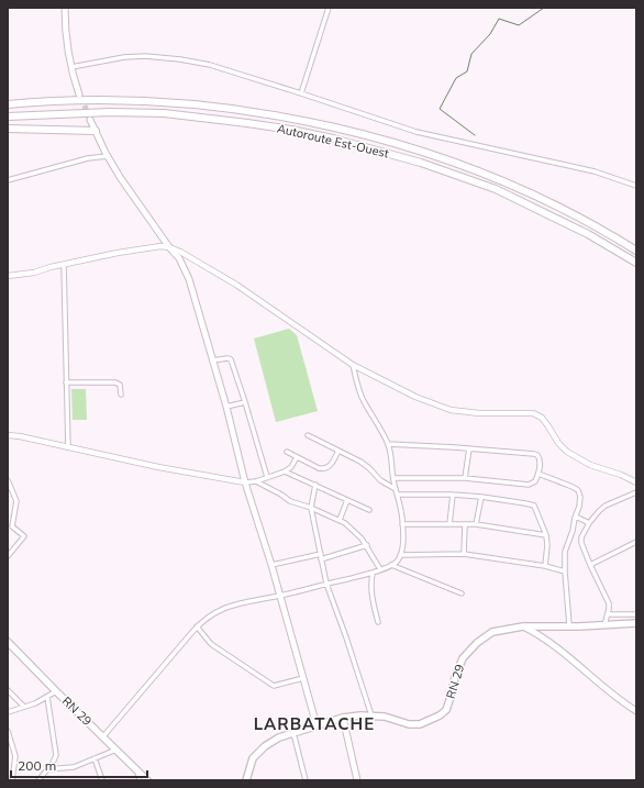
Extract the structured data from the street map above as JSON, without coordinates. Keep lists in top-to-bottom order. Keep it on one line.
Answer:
{"streets":{"highway":["Autoroute Est-Ouest"],"main road":["RN 29"]},"districts":["LARBATACHE"],"scale_bar":"200 m"}
